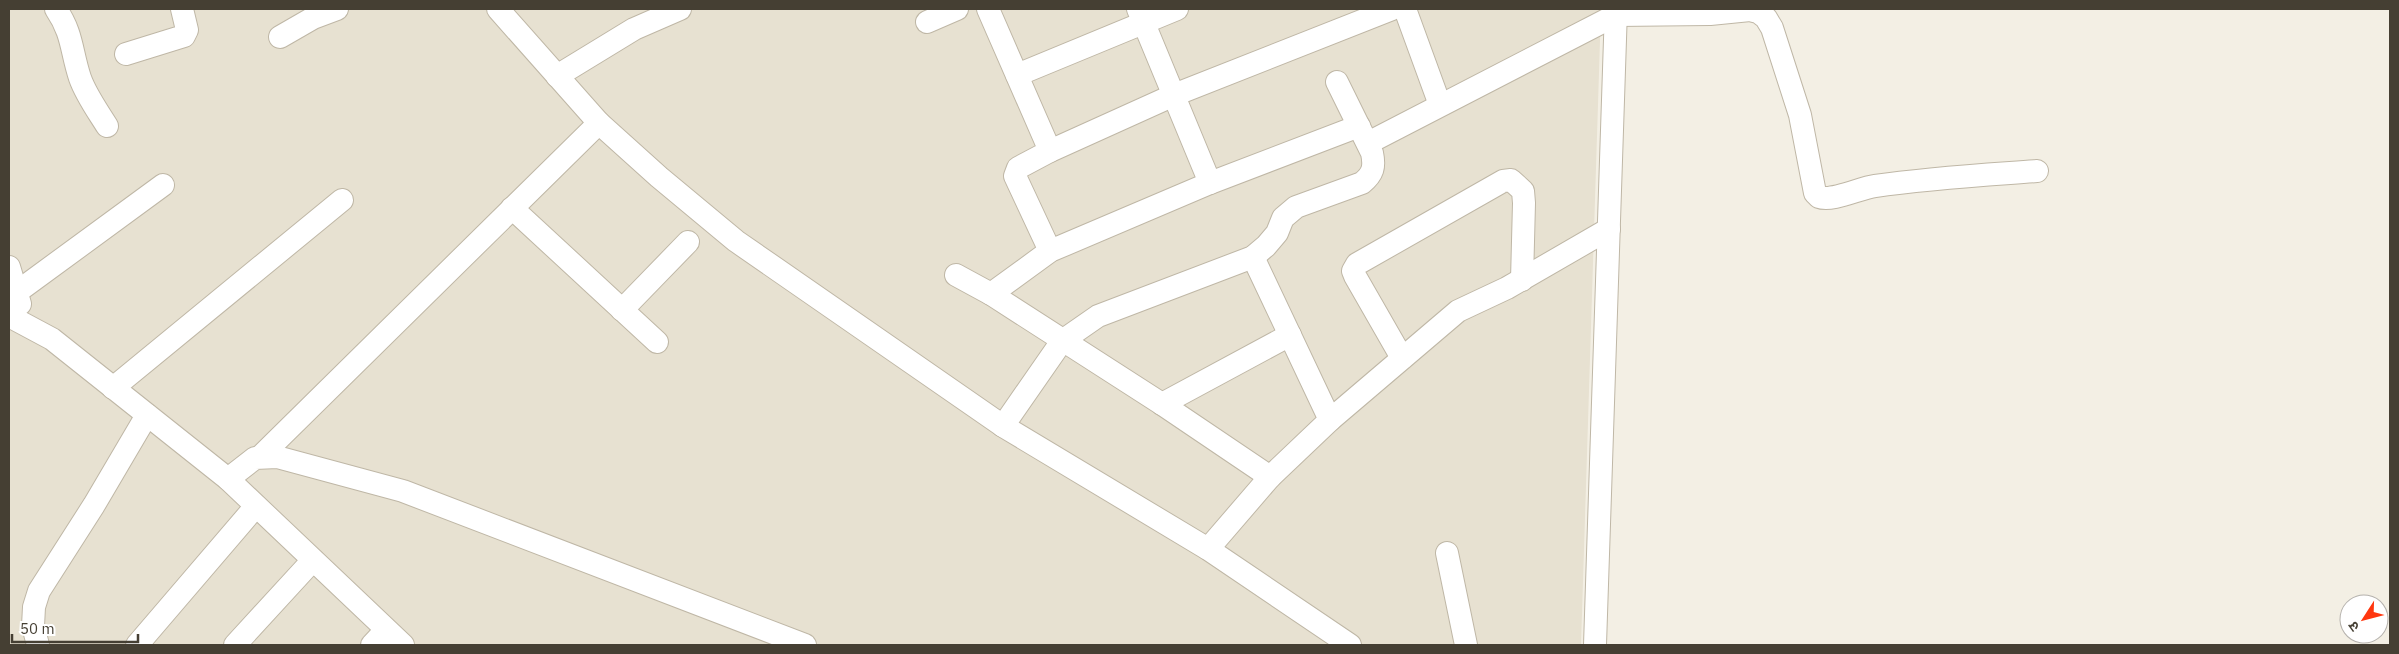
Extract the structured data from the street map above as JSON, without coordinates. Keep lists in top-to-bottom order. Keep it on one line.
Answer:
{"scale_bar":"50 m","north":"bottom left"}
